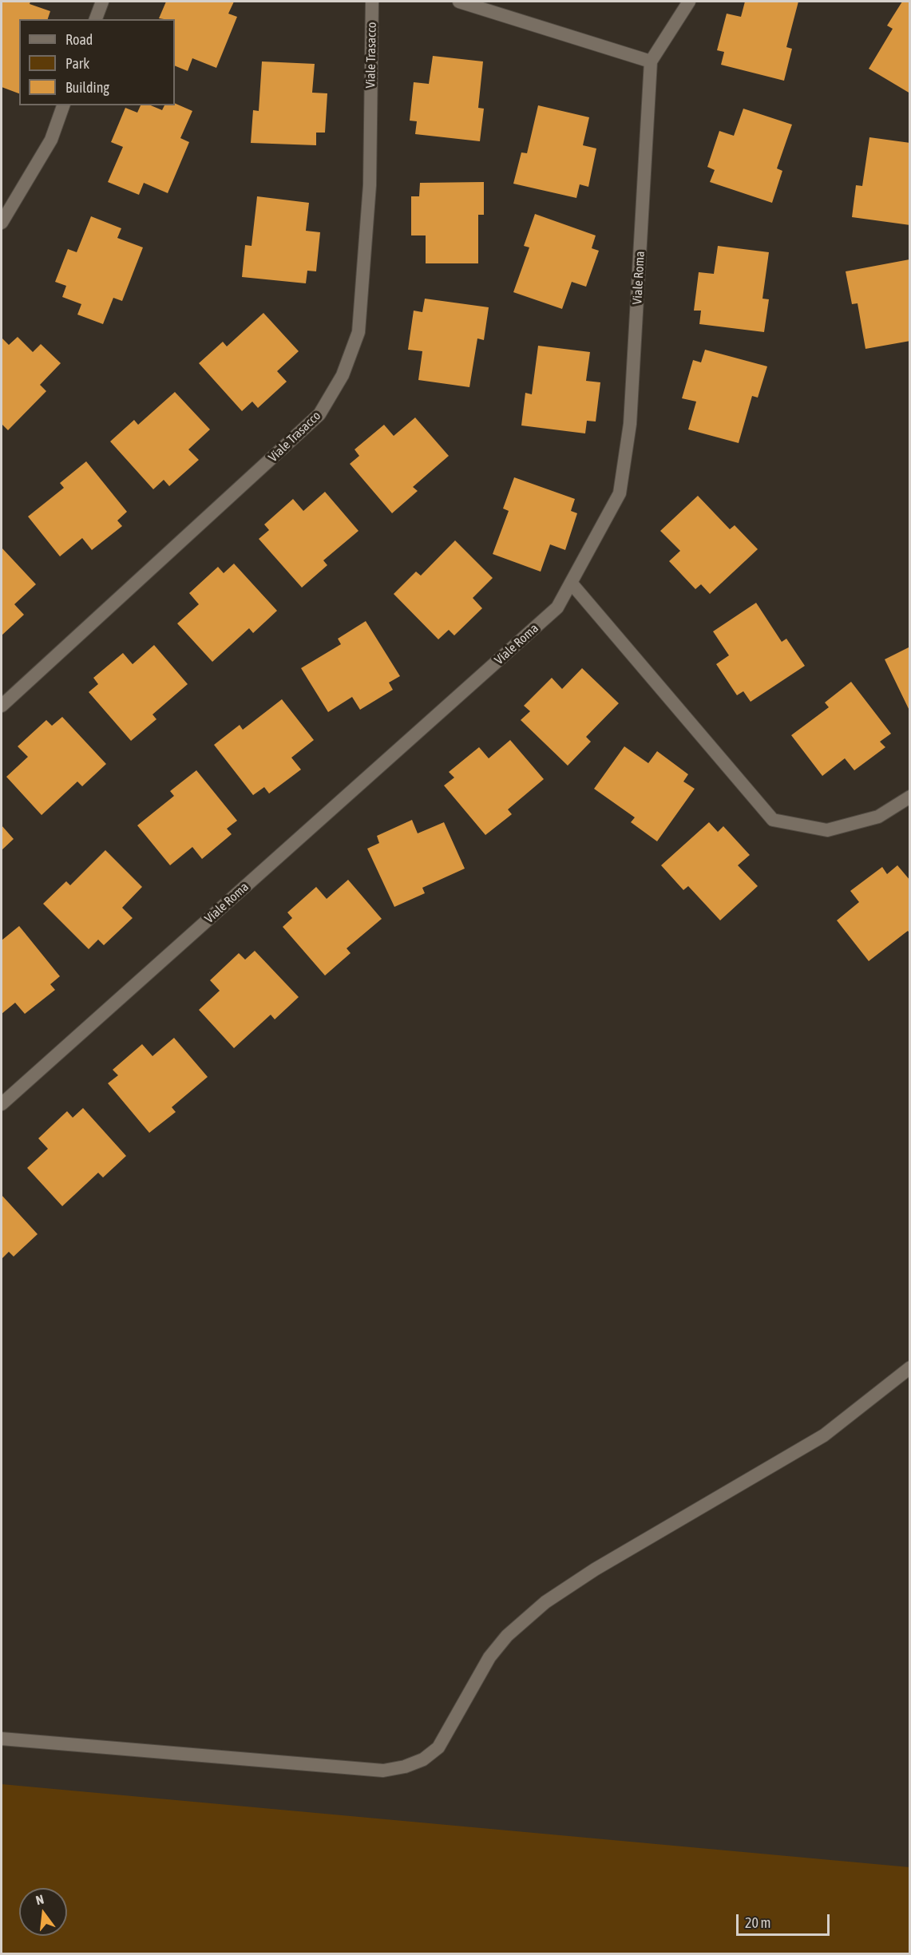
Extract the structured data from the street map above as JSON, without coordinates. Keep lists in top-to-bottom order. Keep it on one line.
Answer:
{"streets":{"street":["Viale Trasacco","Viale Roma"]},"legend":["Road","Park","Building"],"scale_bar":"20 m","north":"top"}
